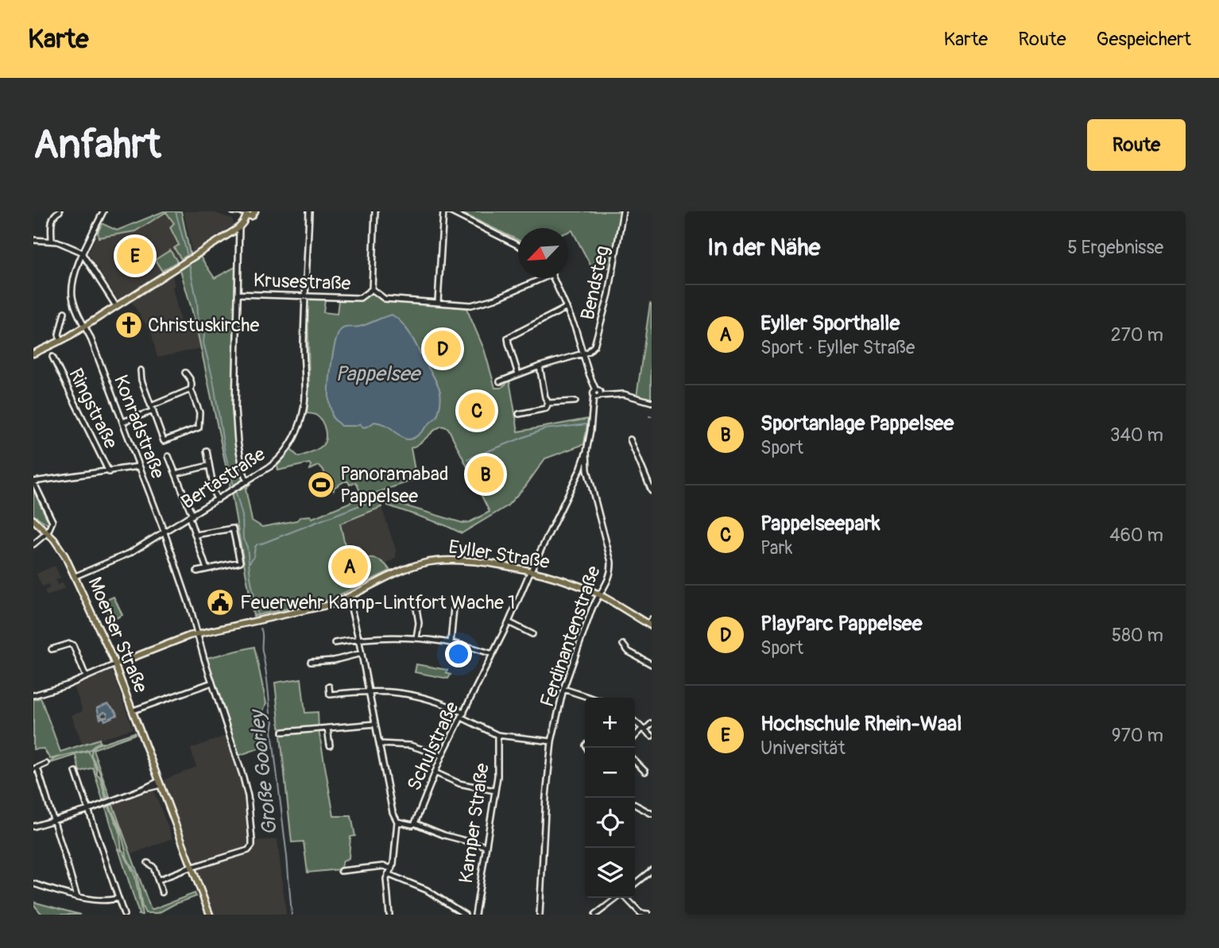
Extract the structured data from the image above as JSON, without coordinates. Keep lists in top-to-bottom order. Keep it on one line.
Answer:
{"streets":{"main road":["Eyller Straße","Moerser Straße"],"street":["Krusestraße","Bendsteg","Ringstraße","Konradstraße","Bertastraße","Ferdinantenstraße","Schulstraße","Kamper Straße"]},"crossings":[["Krusestraße","Bertastraße"],["Konradstraße","Bertastraße"],["Konradstraße","Eyller Straße"],["Konradstraße","Moerser Straße"],["Bertastraße","Moerser Straße"],["Eyller Straße","Moerser Straße"],["Eyller Straße","Ferdinantenstraße"],["Eyller Straße","Schulstraße"],["Ferdinantenstraße","Schulstraße"]],"water":["Pappelsee","Große Goorley"],"places":{"church":["Christuskirche"],"sports":["Panoramabad Pappelsee"],"public building":["Feuerwehr Kamp-Lintfort Wache 1"]},"north":"bottom left","page":{"header":"Karte","nav":["Karte","Route","Gespeichert"],"buttons":"Route","title":"Anfahrt","heading":["In der Nähe","5 Ergebnisse"],"pins":["E","D","C","B","A"],"list":[{"mark":"A","name":"Eyller Sporthalle","note":"Sport · Eyller Straße","value":"270 m"},{"mark":"B","name":"Sportanlage Pappelsee","note":"Sport","value":"340 m"},{"mark":"C","name":"Pappelseepark","note":"Park","value":"460 m"},{"mark":"D","name":"PlayParc Pappelsee","note":"Sport","value":"580 m"},{"mark":"E","name":"Hochschule Rhein-Waal","note":"Universität","value":"970 m"}],"map_buttons":["+","−"]}}
